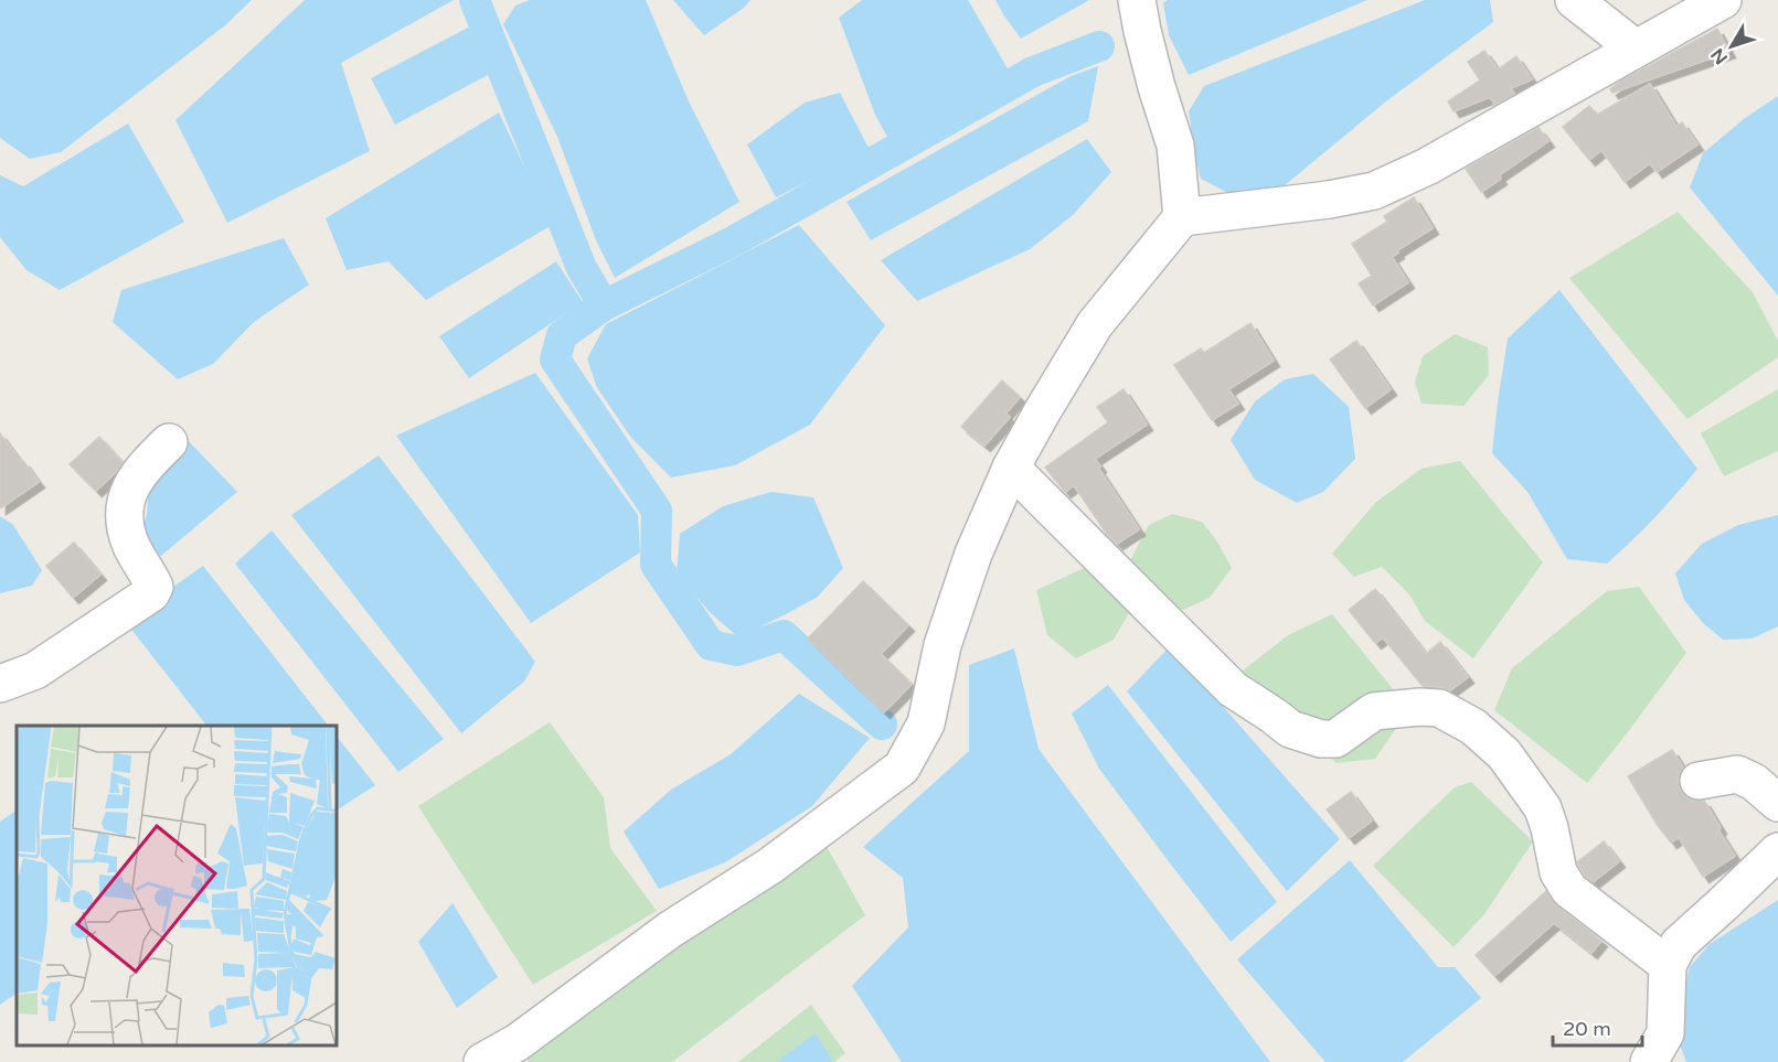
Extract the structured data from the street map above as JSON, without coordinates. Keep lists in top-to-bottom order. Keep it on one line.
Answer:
{"scale_bar":"20 m","north":"bottom left"}
